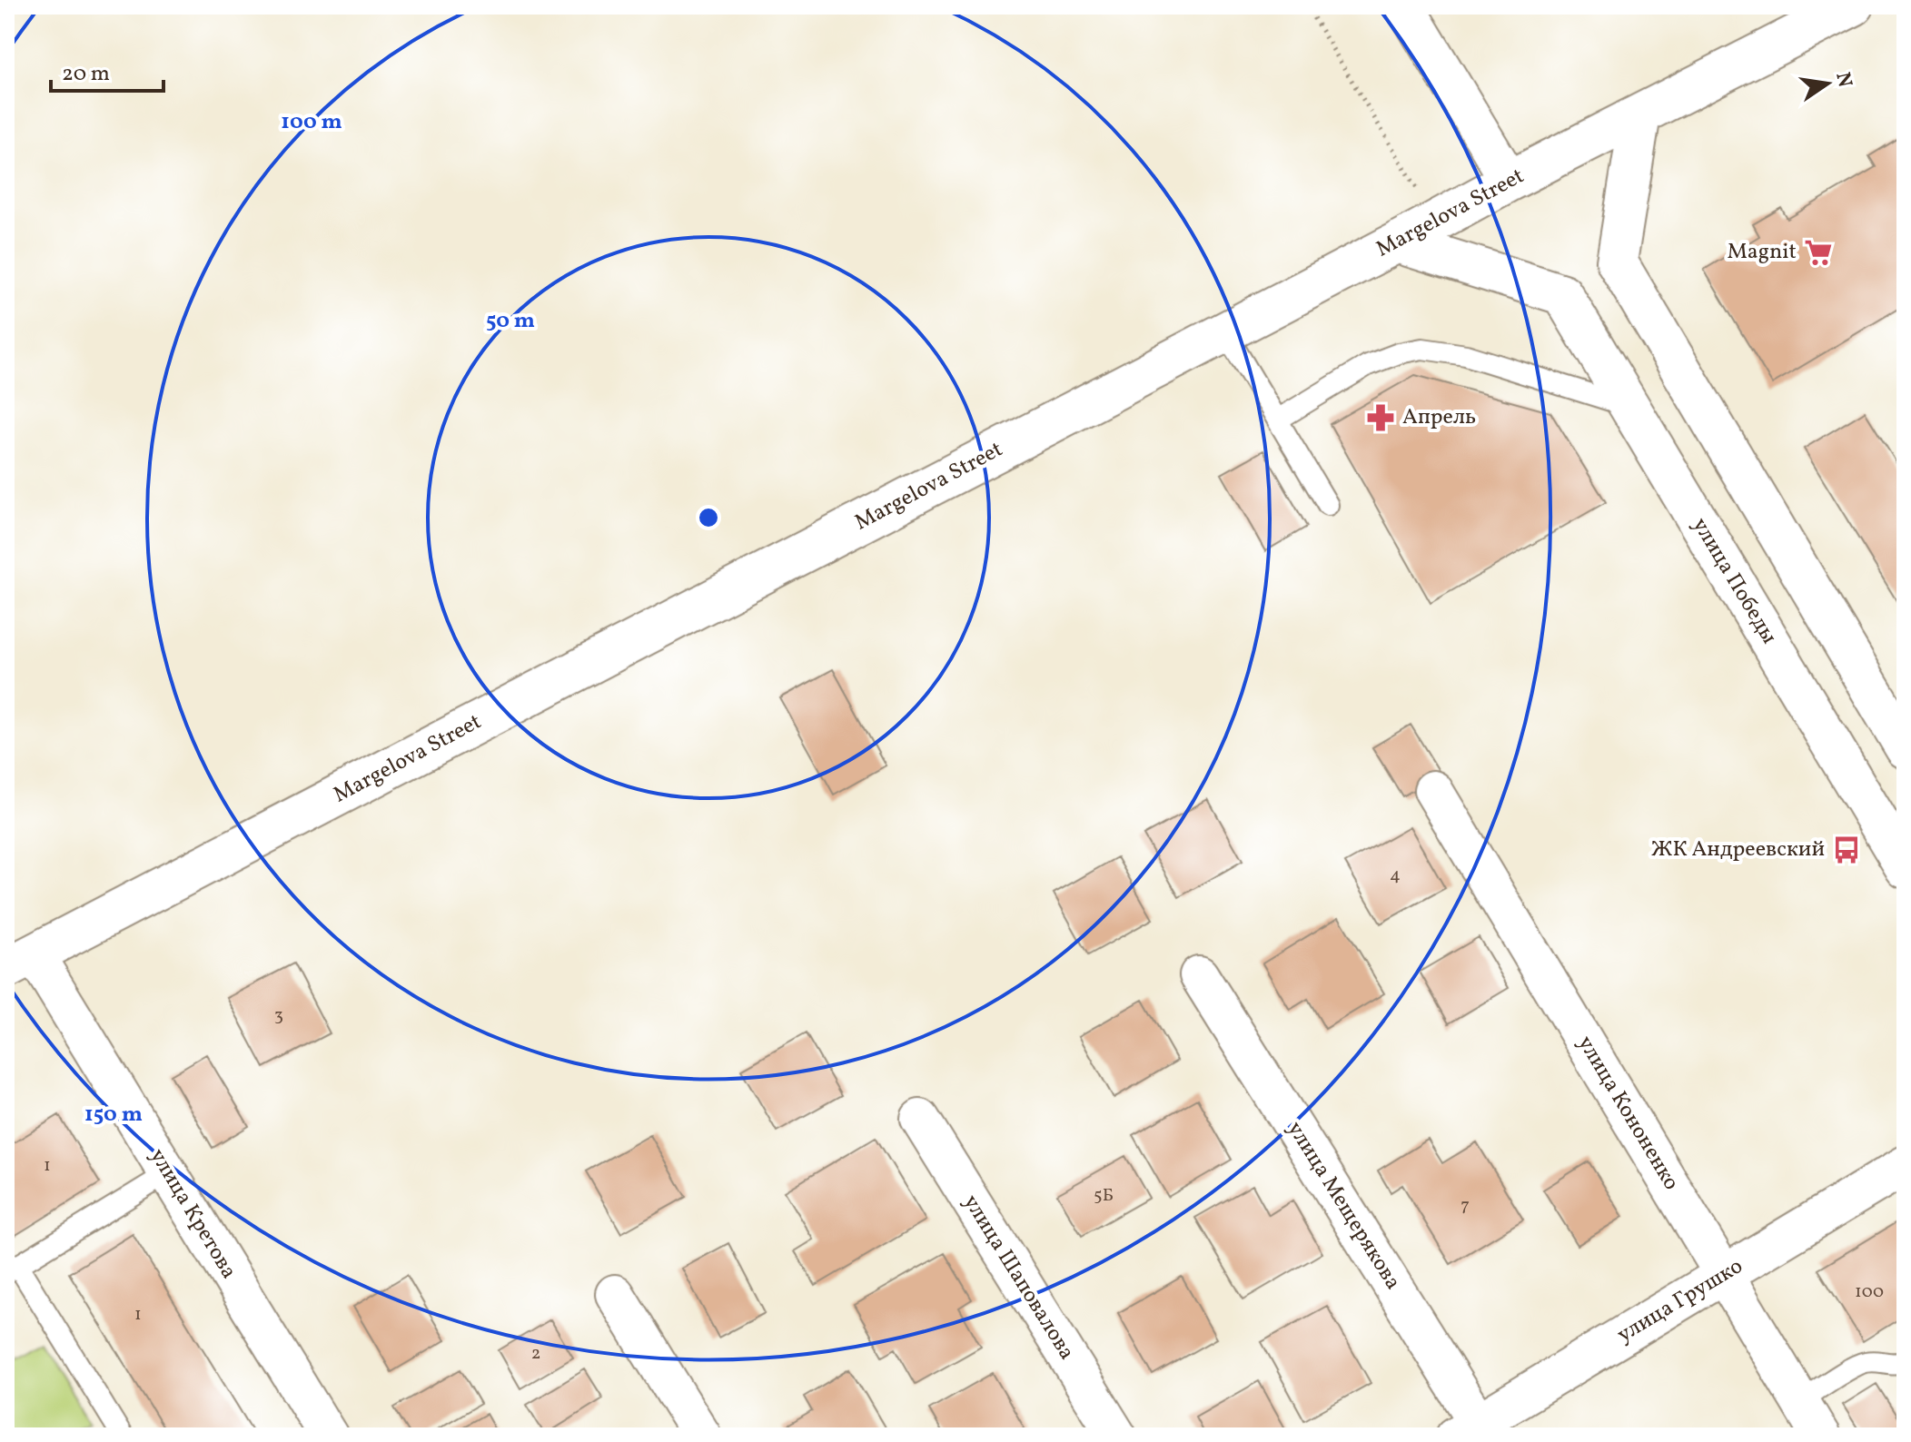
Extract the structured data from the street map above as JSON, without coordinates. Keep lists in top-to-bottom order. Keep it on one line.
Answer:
{"streets":{"street":["Margelova Street","улица Победы","улица Кононенко","улица Мещерякова","улица Кретова","улица Шаповалова","улица Грушко"]},"crossings":[["Margelova Street","улица Кретова"],["улица Кононенко","улица Грушко"],["улица Мещерякова","улица Грушко"]],"places":{"supermarket":["Magnit"],"pharmacy":["Апрель"],"bus stop":["ЖК Андреевский"]},"house_numbers":["4","3","1","5Б","7","100","1","2"],"scale_bar":"20 m","north":"right","rings":["100 m","50 m","150 m"]}
